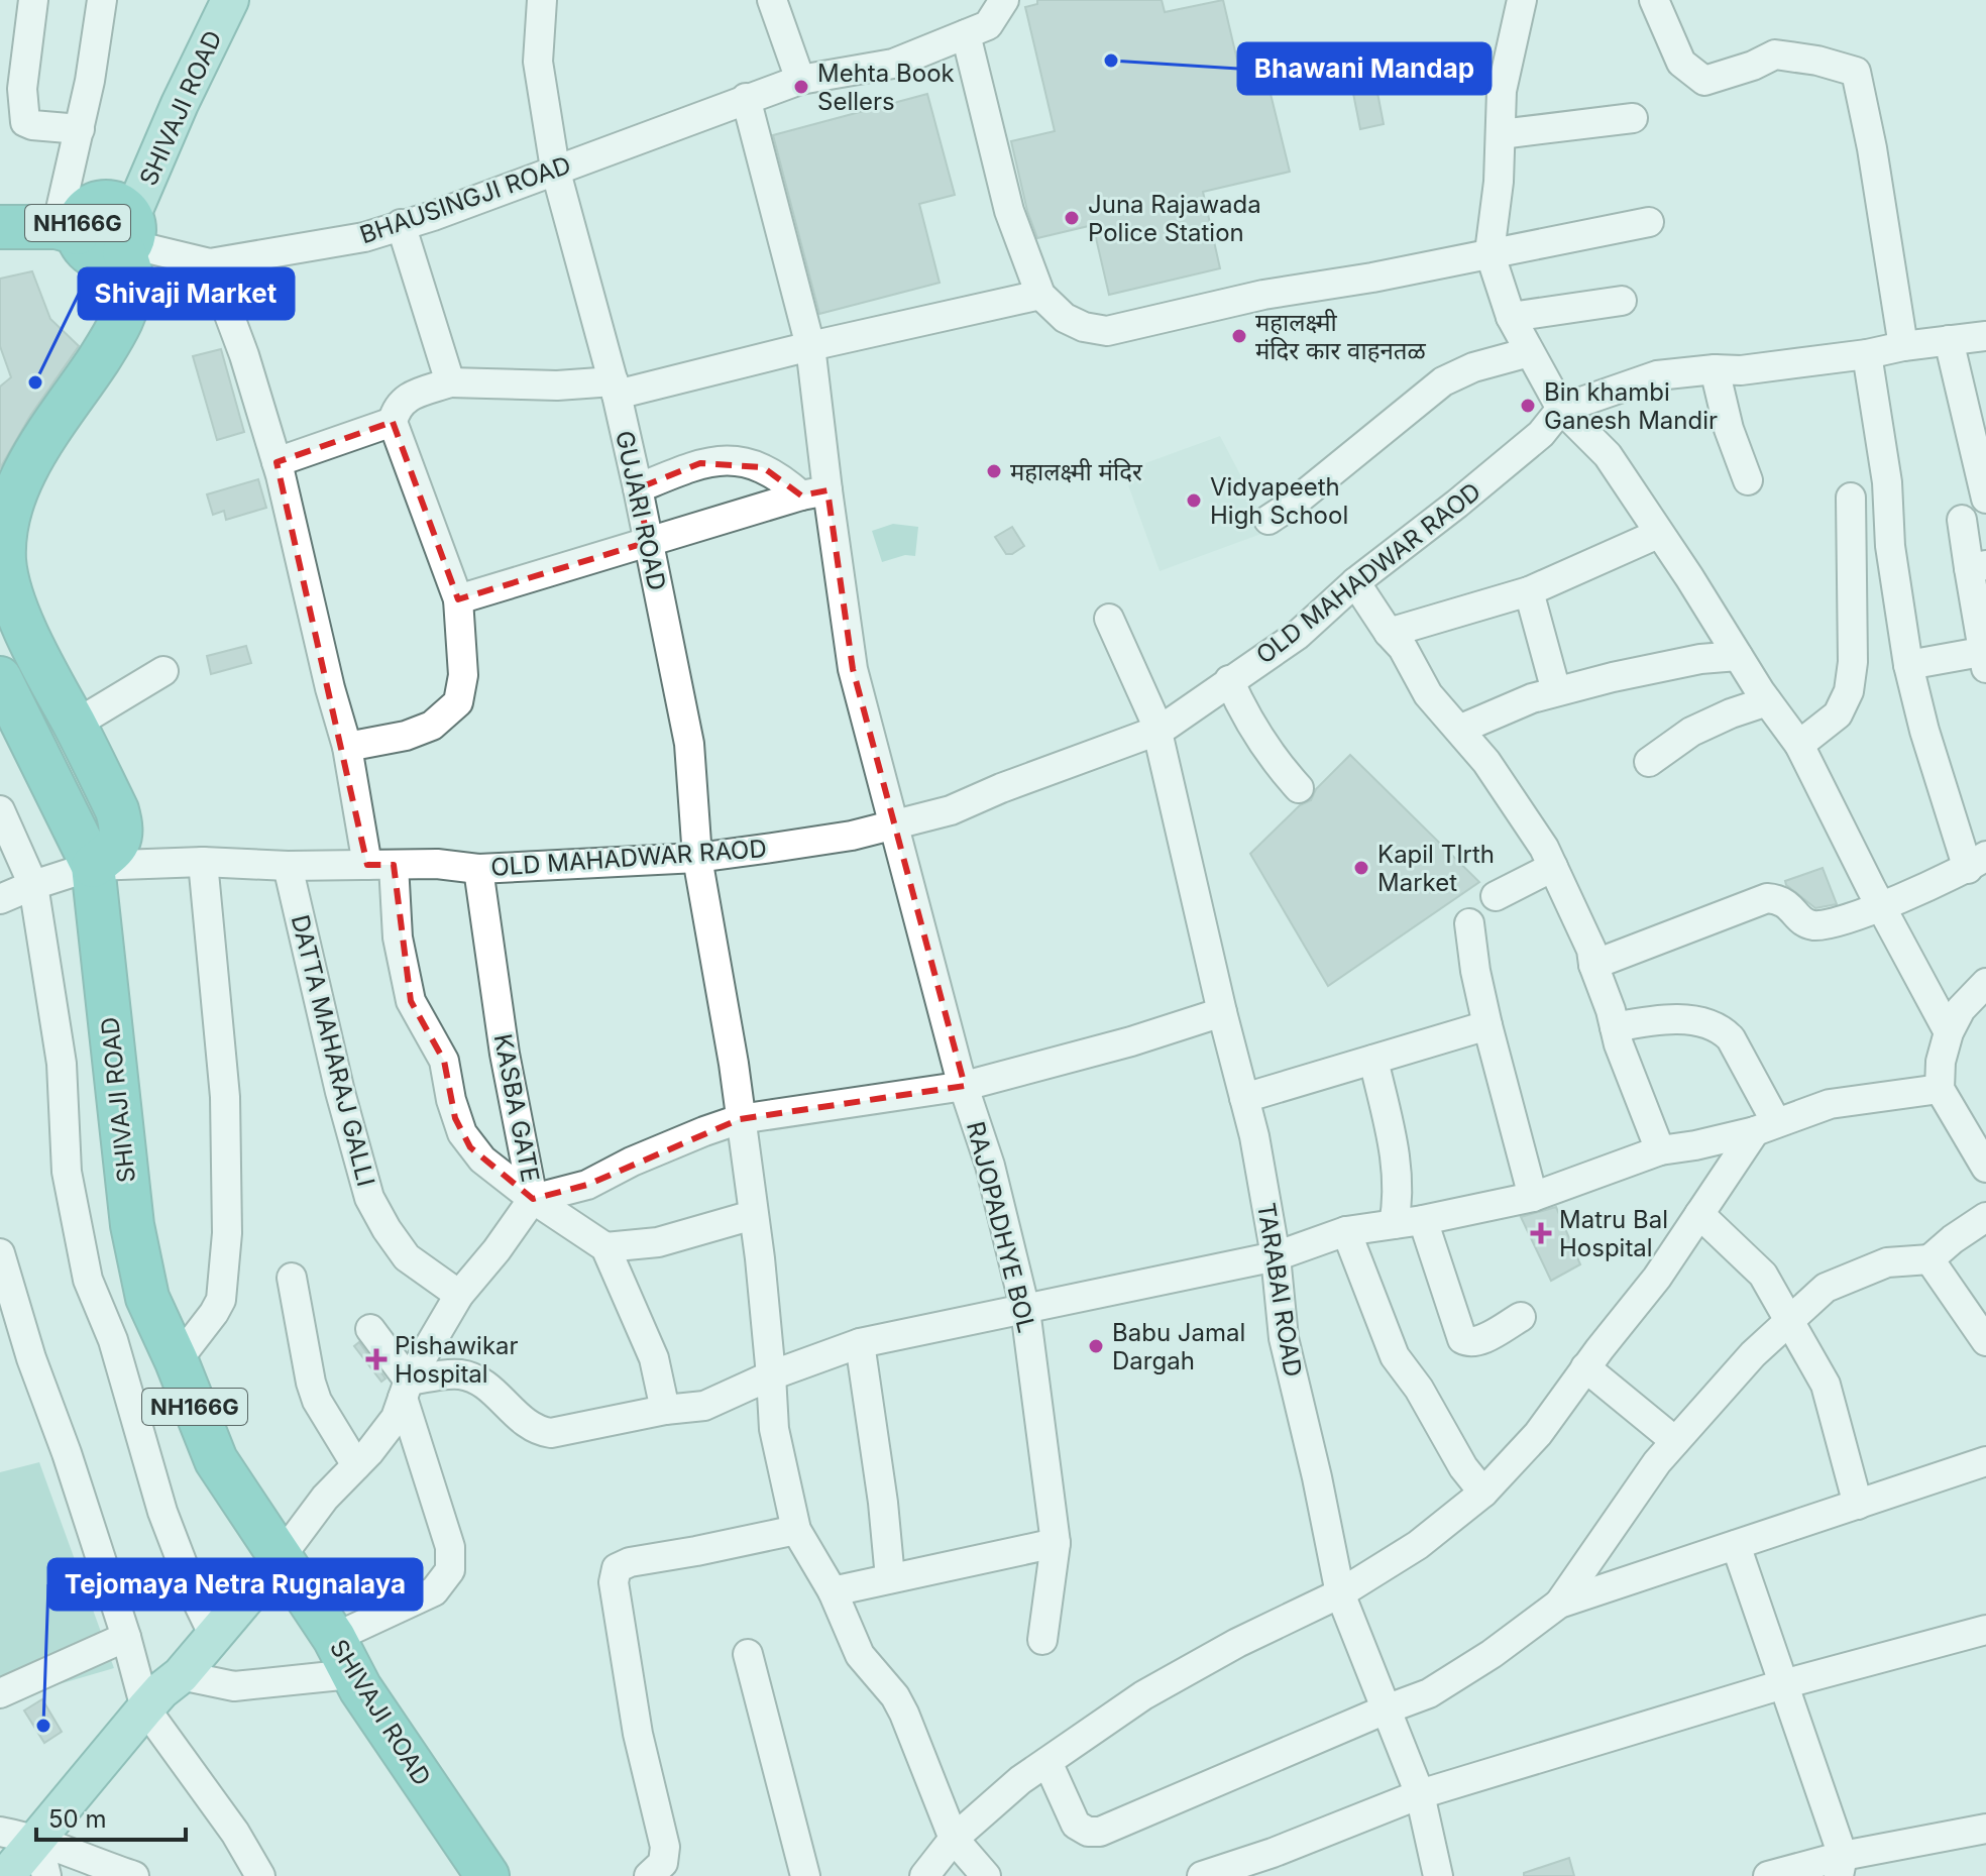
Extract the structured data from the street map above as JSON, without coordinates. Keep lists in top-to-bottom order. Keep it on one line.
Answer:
{"streets":{"highway":["SHIVAJI ROAD","NH166G"],"street":["BHAUSINGJI ROAD","GUJARI ROAD","OLD MAHADWAR RAOD","DATTA MAHARAJ GALLI","KASBA GATE","RAJOPADHYE BOL","TARABAI ROAD"]},"crossings":[["SHIVAJI ROAD","BHAUSINGJI ROAD"],["SHIVAJI ROAD","NH166G"],["SHIVAJI ROAD","OLD MAHADWAR RAOD"],["SHIVAJI ROAD","KASBA GATE"],["BHAUSINGJI ROAD","NH166G"],["BHAUSINGJI ROAD","GUJARI ROAD"],["BHAUSINGJI ROAD","RAJOPADHYE BOL"],["NH166G","OLD MAHADWAR RAOD"],["GUJARI ROAD","OLD MAHADWAR RAOD"],["OLD MAHADWAR RAOD","DATTA MAHARAJ GALLI"],["OLD MAHADWAR RAOD","KASBA GATE"],["OLD MAHADWAR RAOD","RAJOPADHYE BOL"],["OLD MAHADWAR RAOD","TARABAI ROAD"],["DATTA MAHARAJ GALLI","KASBA GATE"]],"places":{"other":["Bhawani Mandap","Mehta Book Sellers","Juna Rajawada Police Station","महालक्ष्मी मंदिर कार वाहनतळ","Shivaji Market","Bin khambi Ganesh Mandir","महालक्ष्मी मंदिर","Vidyapeeth High School","Kapil TIrth Market","Babu Jamal Dargah","Tejomaya Netra Rugnalaya"],"health":["Matru Bal Hospital","Pishawikar Hospital"]},"scale_bar":"50 m"}
